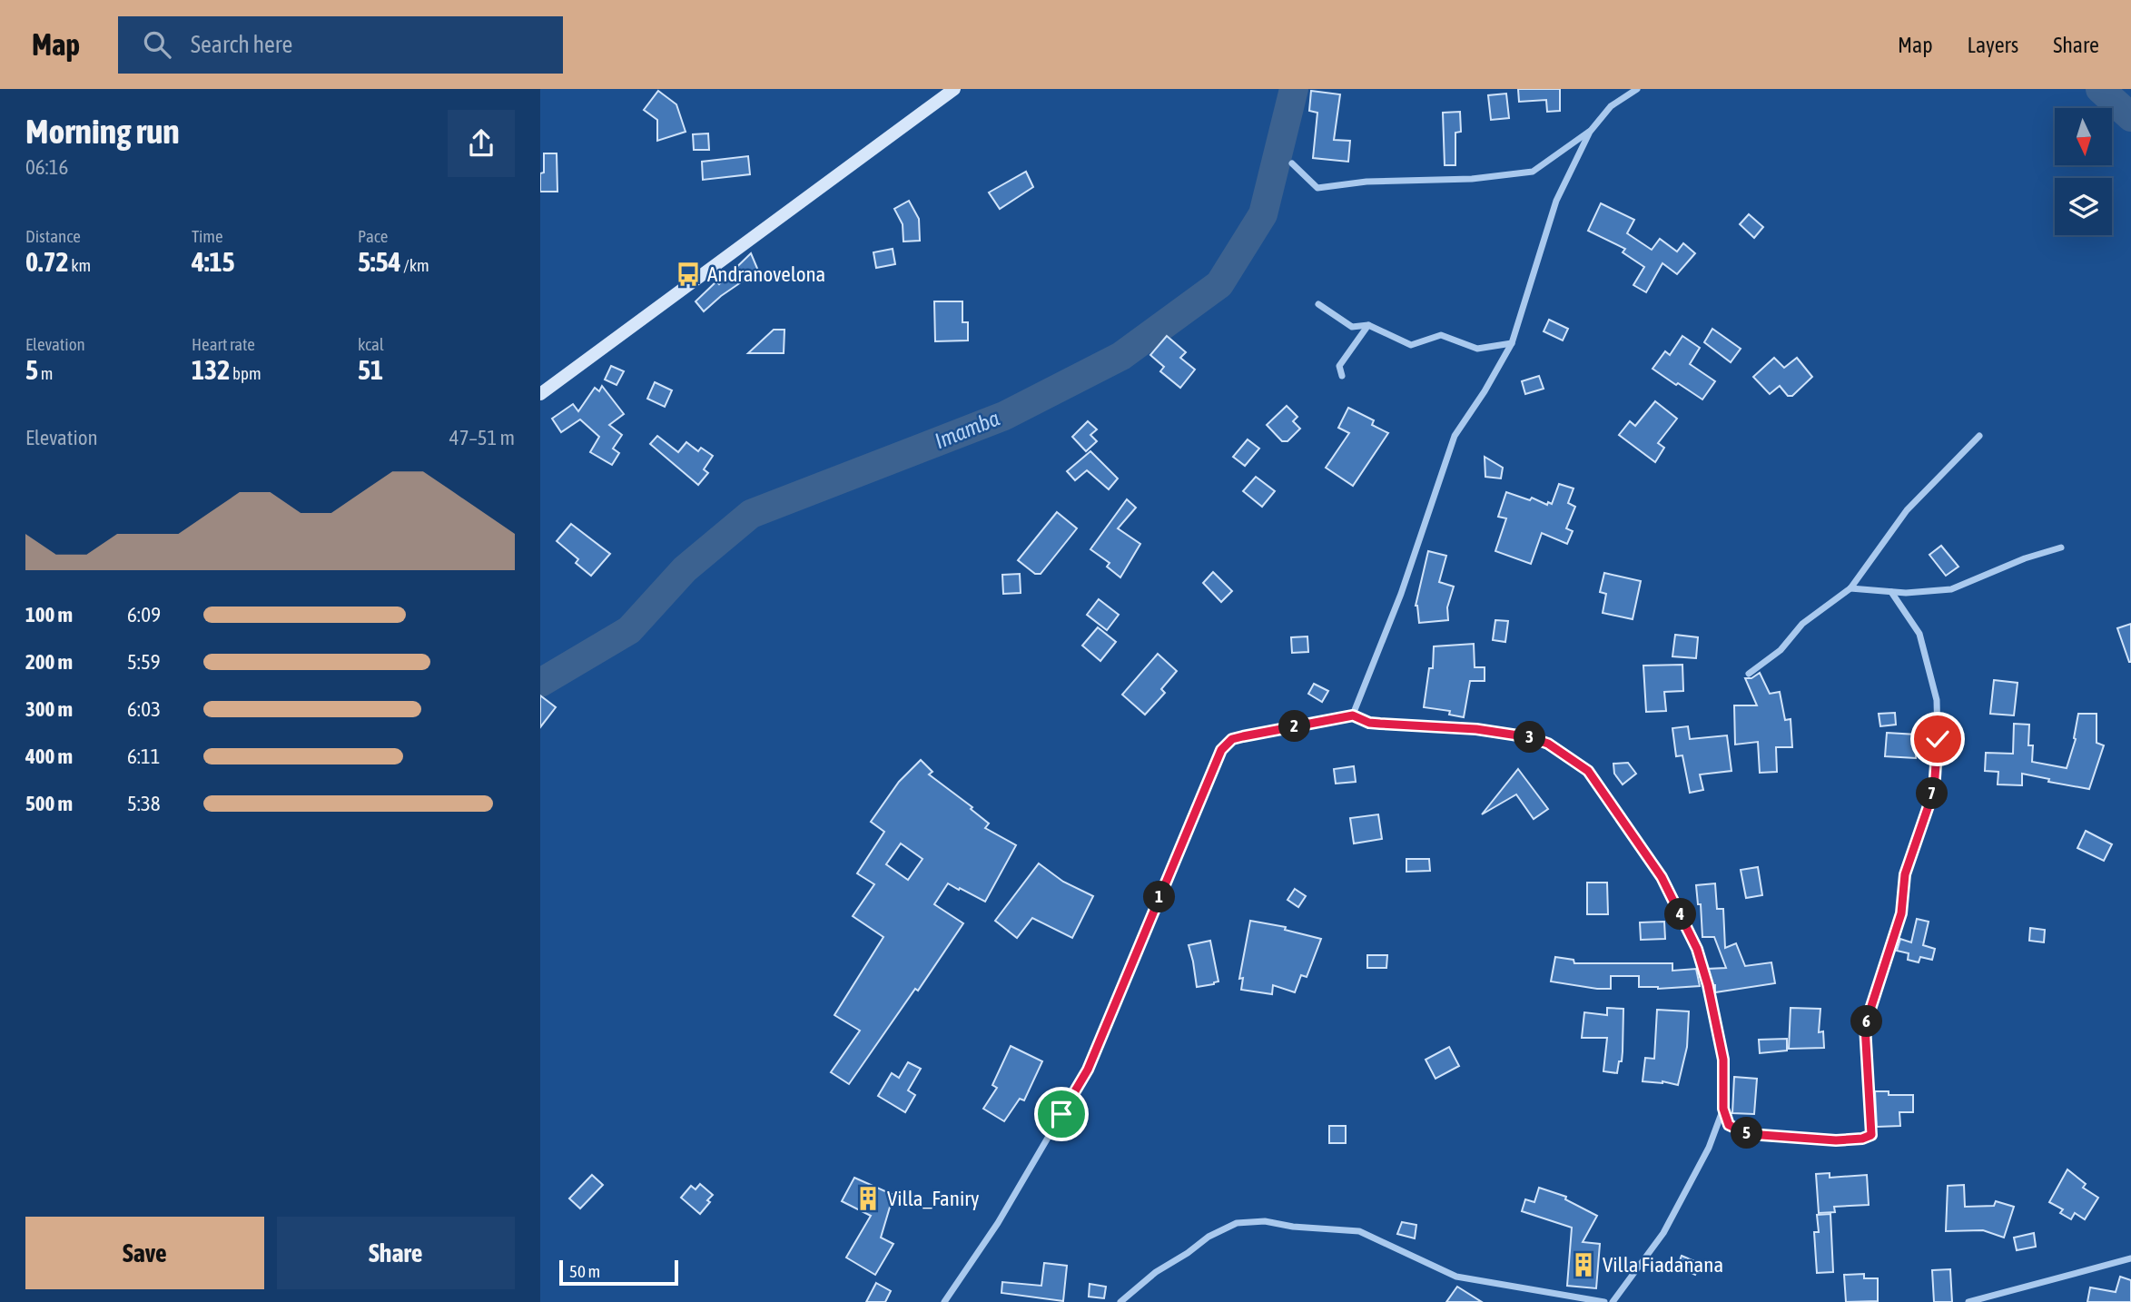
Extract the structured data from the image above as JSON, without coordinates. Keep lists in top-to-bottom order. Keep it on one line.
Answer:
{"water":["Imamba"],"places":{"bus stop":["Andranovelona"],"building":["Villa_Faniry","Villa Fiadanana"]},"scale_bar":"50 m","north":"bottom","page":{"header":"Map","search":"Search here","nav":["Map","Layers","Share"],"heading":["Morning run","06:16"],"stats":[["Distance","0.72 km"],["Time","4:15"],["Pace","5:54 /km"],["Elevation","5 m"],["Heart rate","132 bpm"],["kcal","51"]],"chart":["Elevation","47–51 m"],"list":[{"name":"100 m","note":"6:09"},{"name":"200 m","note":"5:59"},{"name":"300 m","note":"6:03"},{"name":"400 m","note":"6:11"},{"name":"500 m","note":"5:38"}],"pins":["2","3","7","1","4","6","5"],"buttons":["Save","Share"],"scale":"50 m"}}
